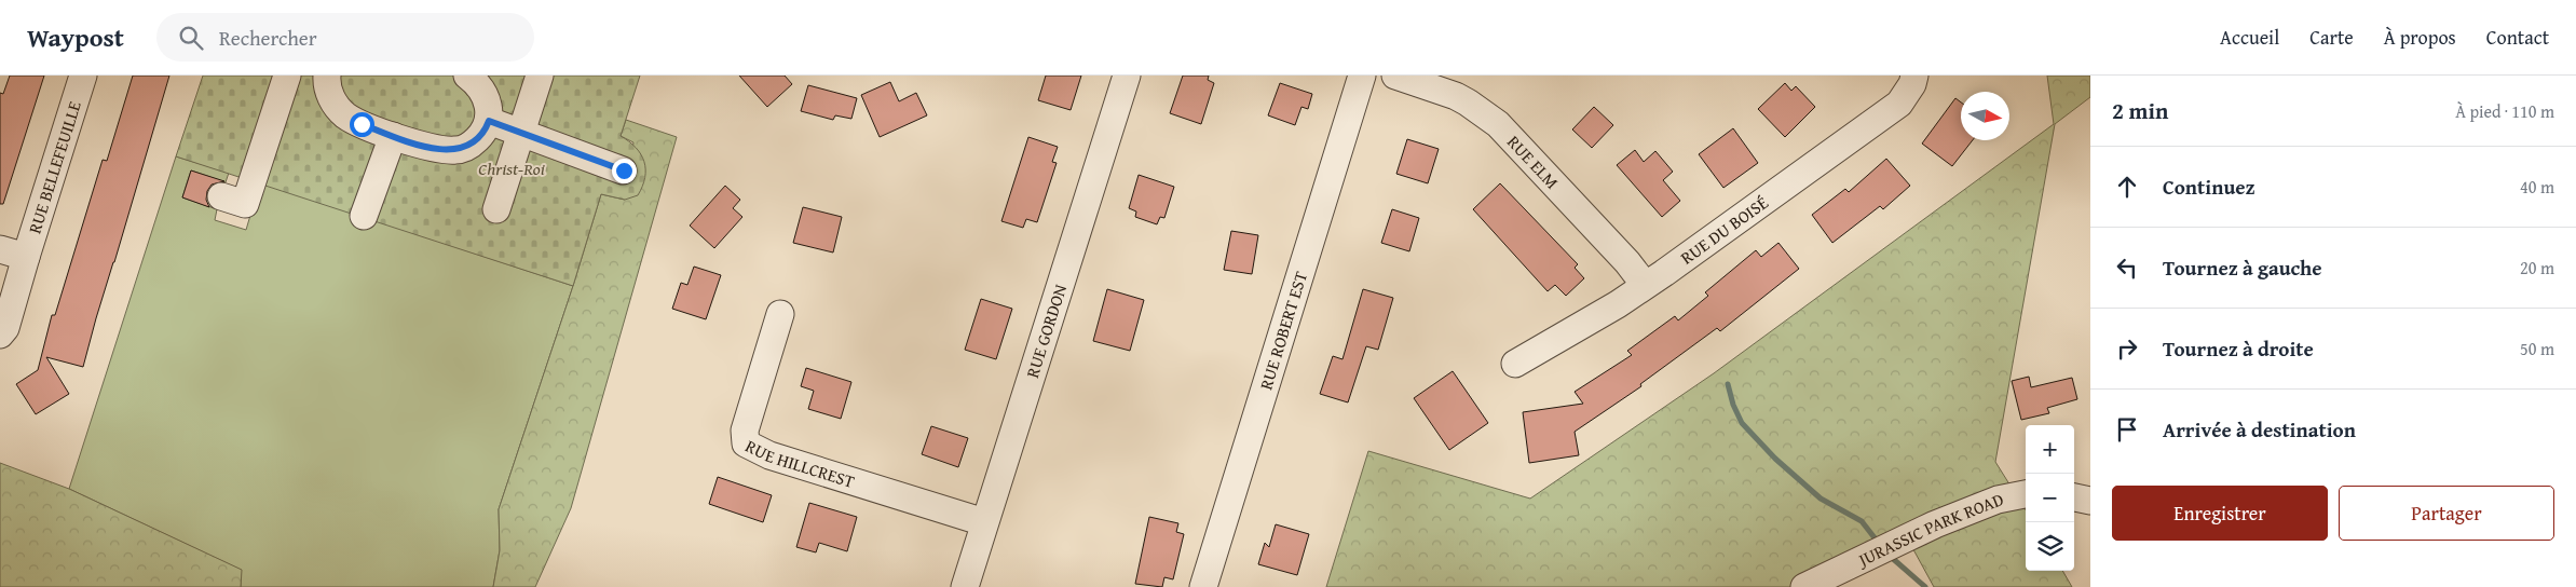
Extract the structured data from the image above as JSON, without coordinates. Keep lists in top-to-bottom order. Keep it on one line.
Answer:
{"streets":{"street":["RUE ELM","RUE BELLEFEUILLE","RUE DU BOISÉ","RUE GORDON","RUE ROBERT EST","RUE HILLCREST","JURASSIC PARK ROAD"]},"crossings":[["RUE ELM","RUE DU BOISÉ"],["RUE GORDON","RUE HILLCREST"]],"parks":["Christ-Roi"],"north":"right","page":{"header":"Waypost","search":"Rechercher","nav":["Accueil","Carte","À propos","Contact"],"heading":["2 min","À pied · 110 m"],"list":[["Continuez","40 m"],["Tournez à gauche","20 m"],["Tournez à droite","50 m"],"Arrivée à destination"],"map_buttons":["+","−"],"buttons":["Enregistrer","Partager"]}}
